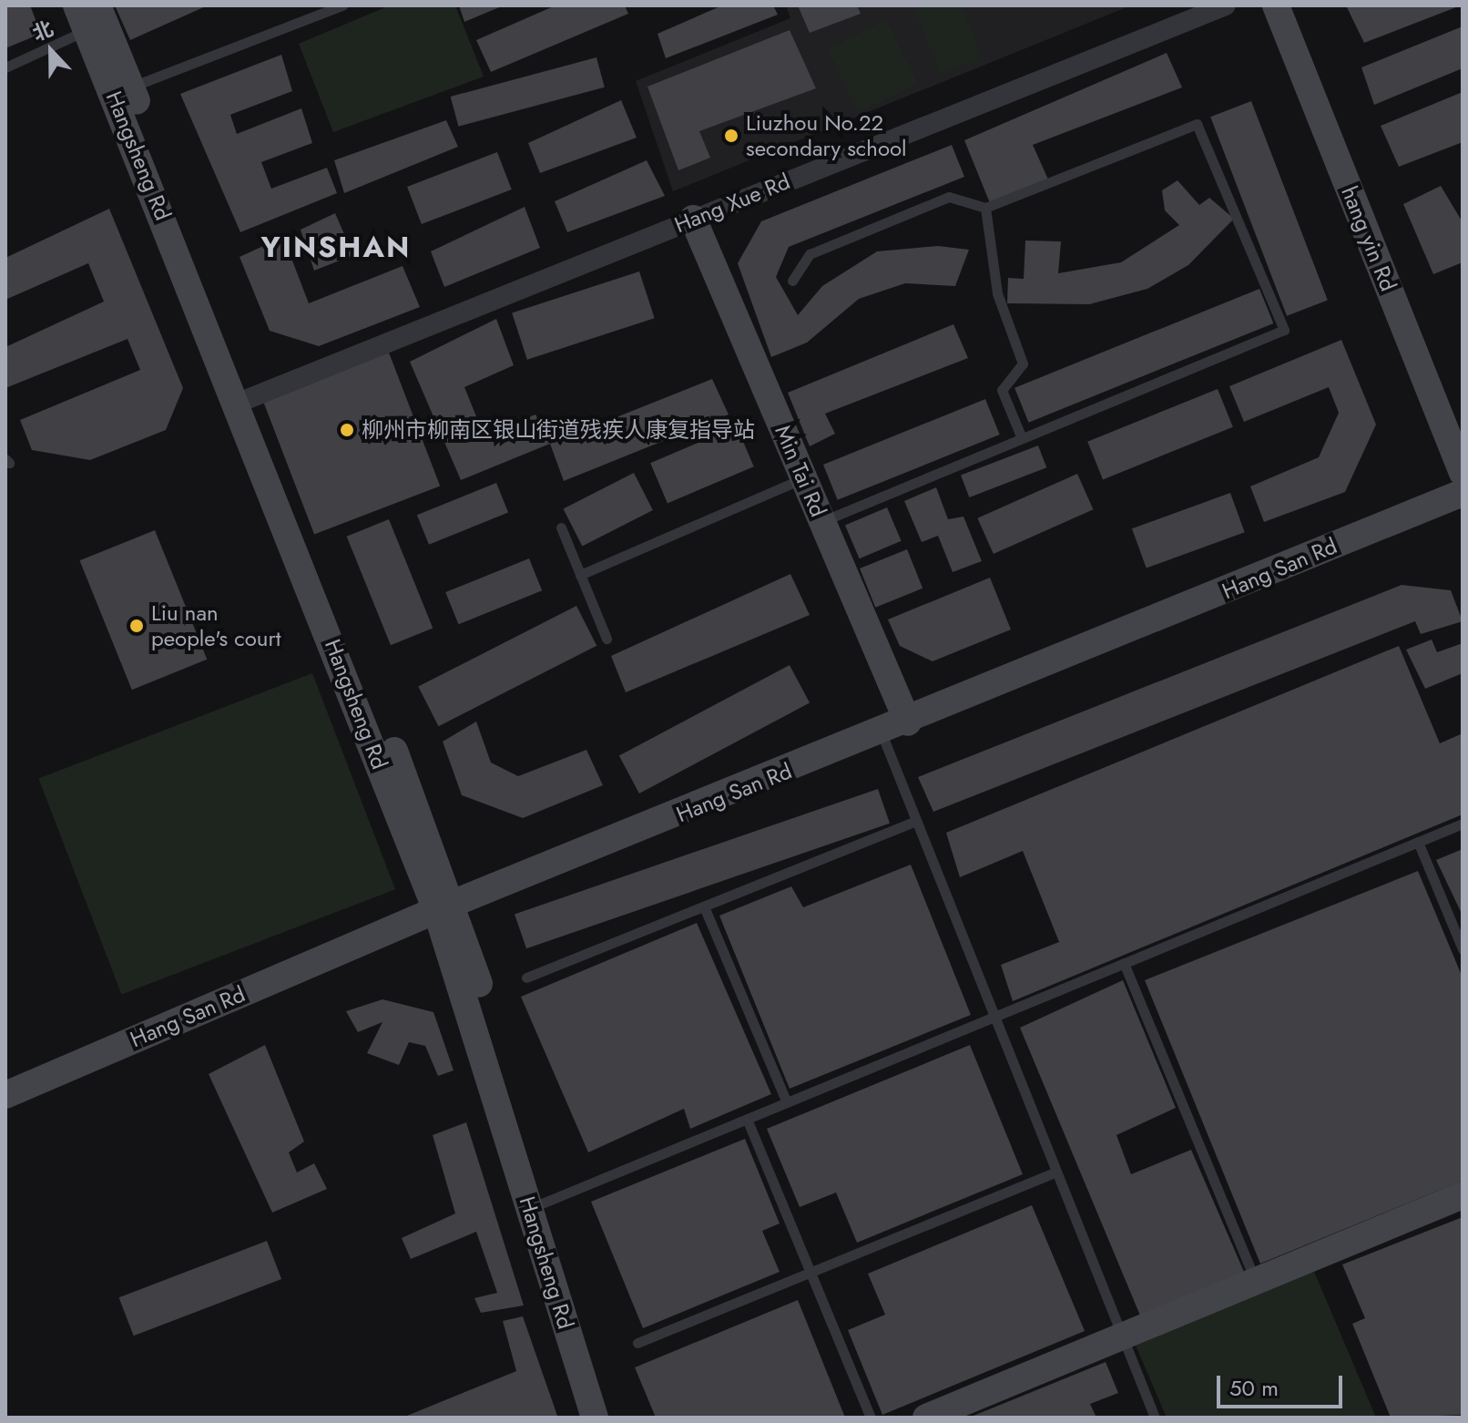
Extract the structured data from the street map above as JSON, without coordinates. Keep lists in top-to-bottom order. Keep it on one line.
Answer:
{"streets":{"street":["Hangsheng Rd","Hang Xue Rd","hang yin Rd","Min Tai Rd","Hang San Rd"]},"crossings":[["Hangsheng Rd","Hang Xue Rd"],["Hangsheng Rd","Hang San Rd"],["Hang Xue Rd","Min Tai Rd"],["Min Tai Rd","Hang San Rd"]],"districts":["YINSHAN"],"places":["Liuzhou No.22 secondary school","柳州市柳南区银山街道残疾人康复指导站","Liu nan people's court"],"scale_bar":"50 m","north":"top"}
